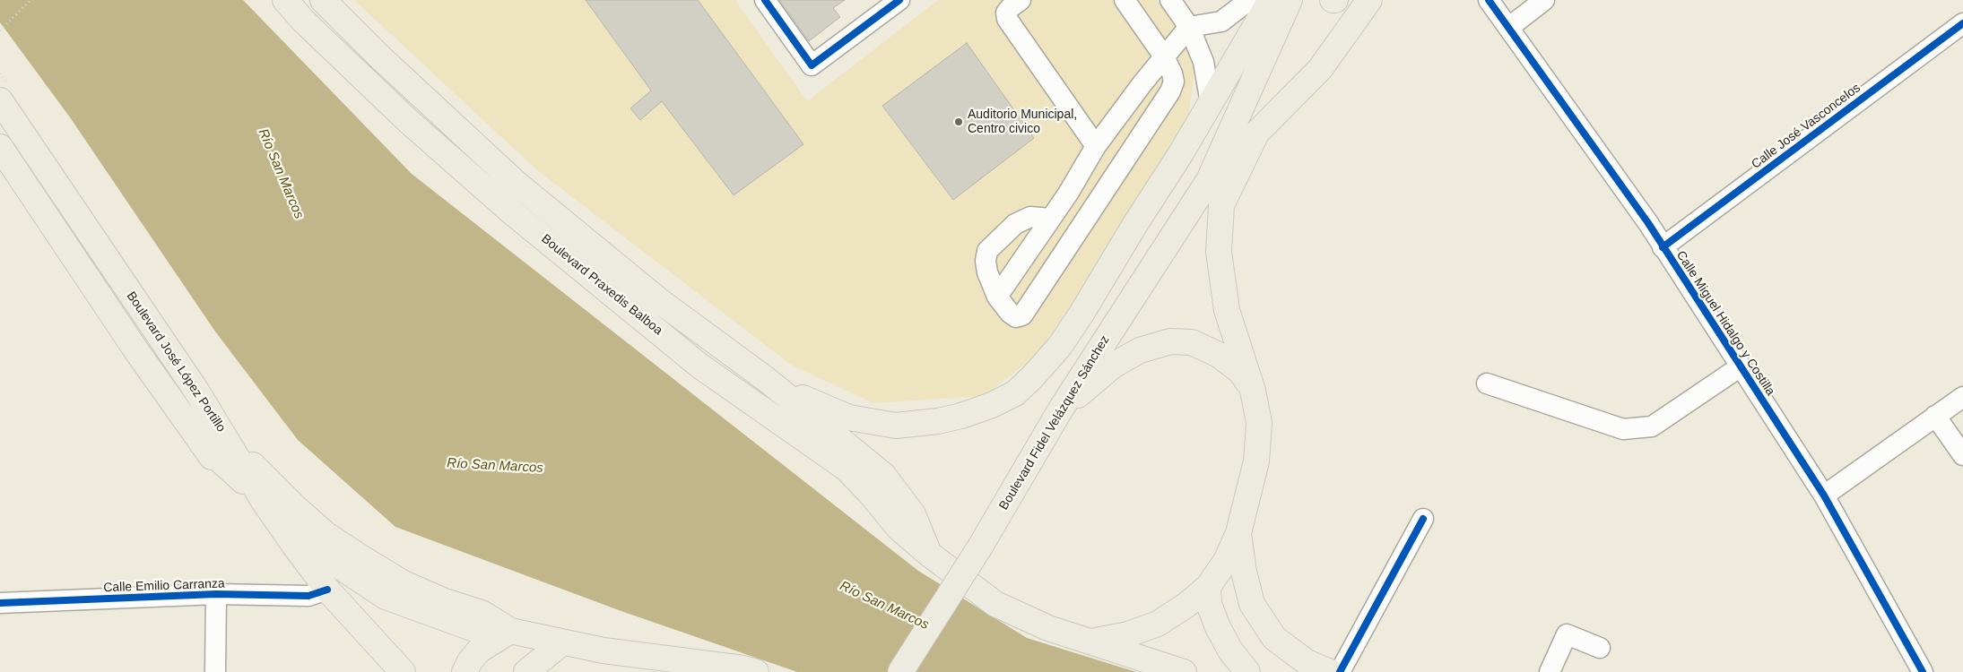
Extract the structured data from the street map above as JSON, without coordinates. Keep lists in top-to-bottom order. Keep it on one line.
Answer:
{"streets":{"main road":["Boulevard Praxedis Balboa","Boulevard José López Portillo","Boulevard Fidel Velázquez Sánchez"],"street":["Calle José Vasconcelos","Calle Miguel Hidalgo y Costilla","Calle Emilio Carranza"]},"crossings":[["Calle José Vasconcelos","Calle Miguel Hidalgo y Costilla"],["Boulevard José López Portillo","Calle Emilio Carranza"]],"water":["Río San Marcos"],"places":["Auditorio Municipal, Centro civico"]}
